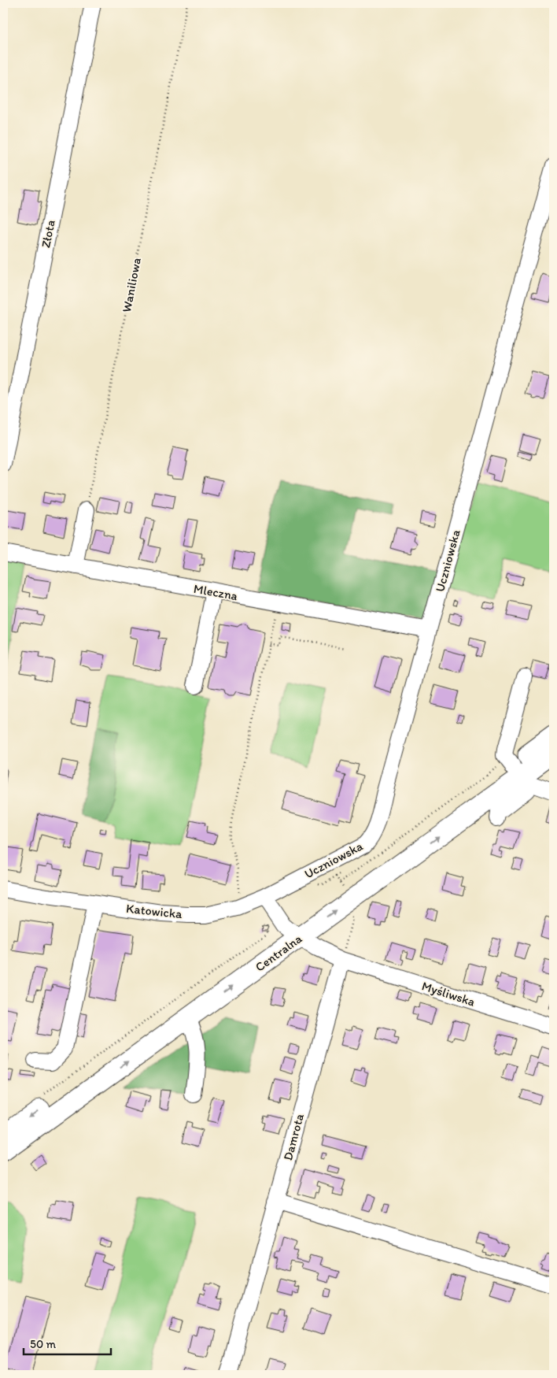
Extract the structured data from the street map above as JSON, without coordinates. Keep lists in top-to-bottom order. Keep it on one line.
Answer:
{"streets":{"main road":["Centralna"],"street":["Złota","Uczniowska","Mleczna","Katowicka","Myśliwska","Damrota"],"path":["Waniliowa"]},"crossings":[["Uczniowska","Mleczna"],["Uczniowska","Katowicka"],["Myśliwska","Damrota"]],"scale_bar":"50 m"}
